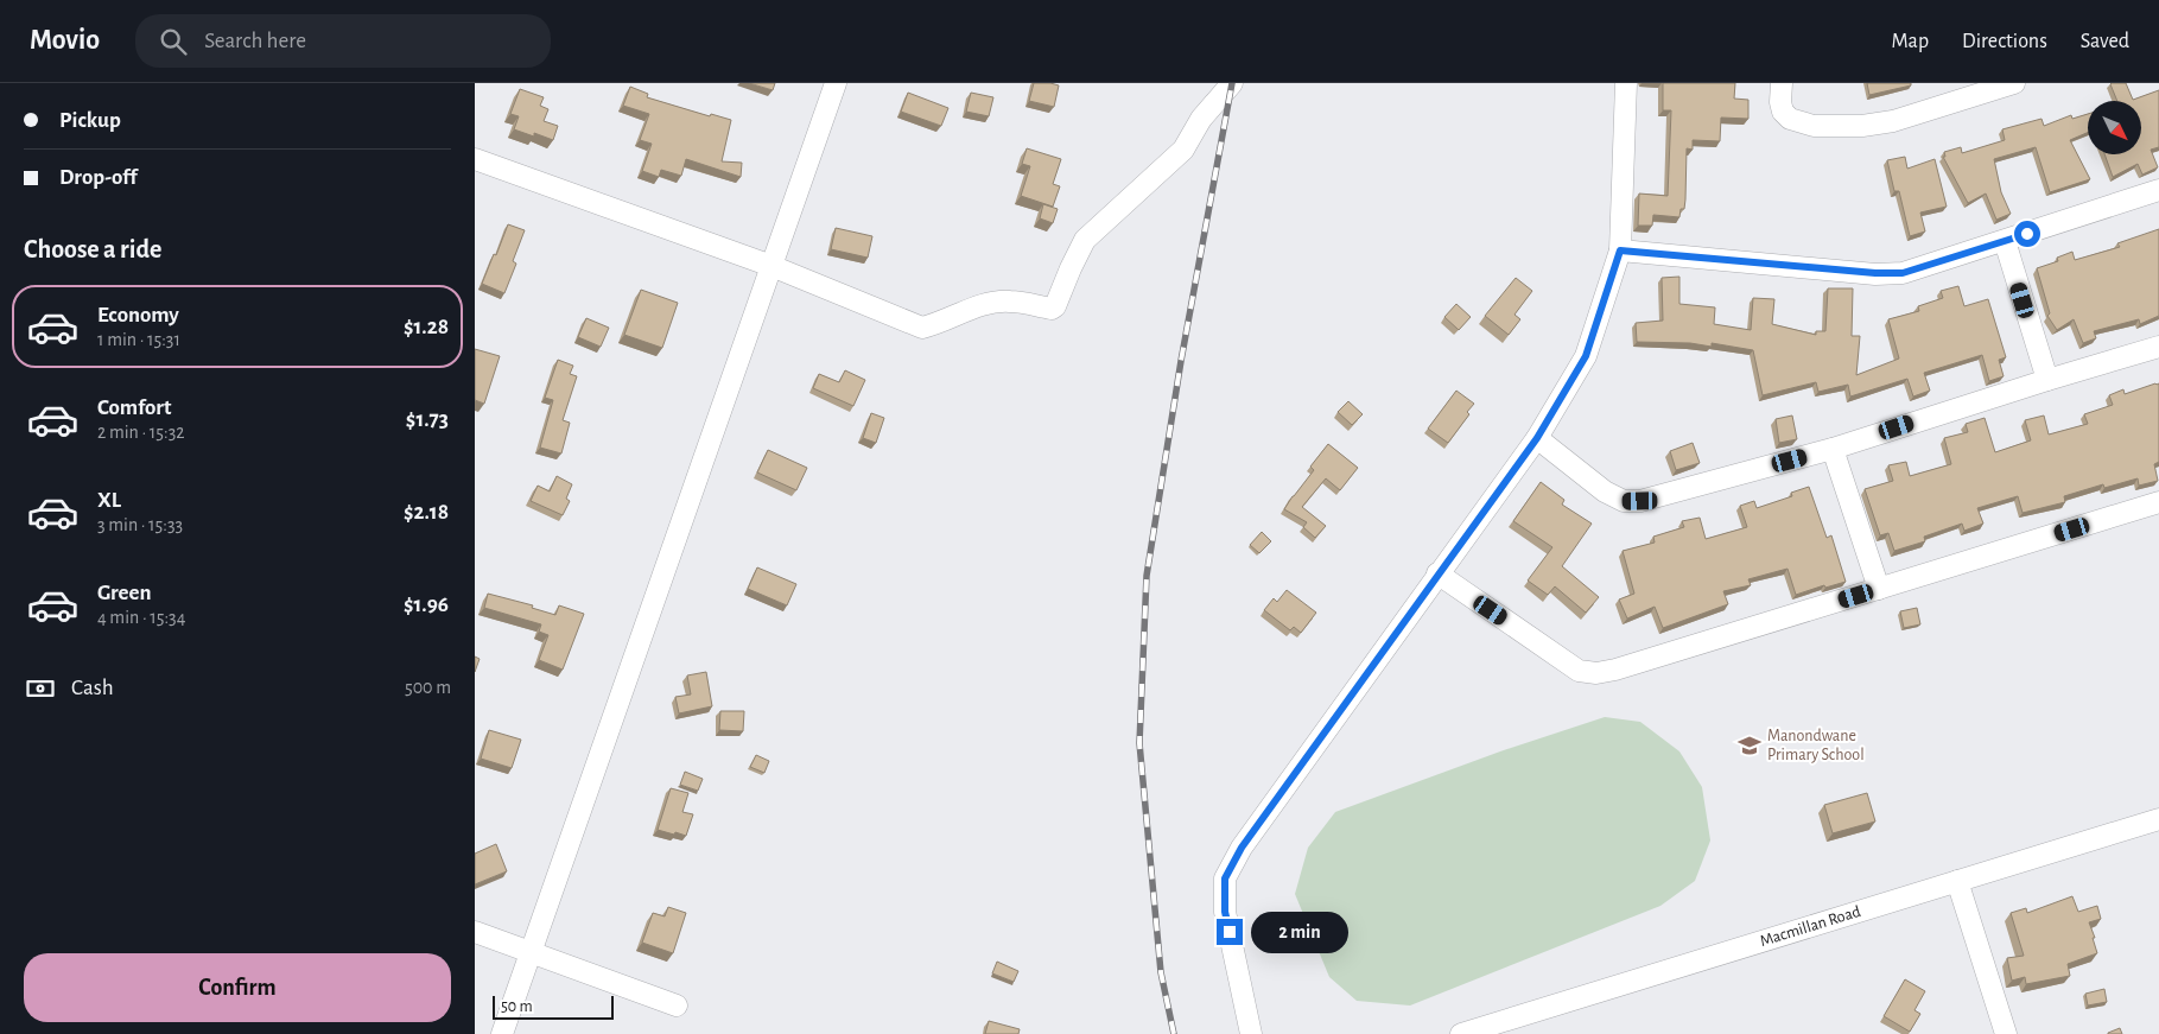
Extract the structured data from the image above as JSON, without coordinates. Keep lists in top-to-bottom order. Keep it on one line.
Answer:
{"streets":{"street":["Macmillan Road"]},"places":{"school or university":["Manondwane Primary School"]},"scale_bar":"50 m","north":"bottom right","page":{"header":"Movio","search":"Search here","nav":["Map","Directions","Saved"],"banner":["Pickup","Drop-off"],"heading":"Choose a ride","list":[{"name":"Economy","note":"1 min · 15:31","value":"$1.28"},{"name":"Comfort","note":"2 min · 15:32","value":"$1.73"},{"name":"XL","note":"3 min · 15:33","value":"$2.18"},{"name":"Green","note":"4 min · 15:34","value":"$1.96"}],"pay":["Cash","500 m"],"bubble":"2 min","buttons":"Confirm","scale":"50 m"}}
